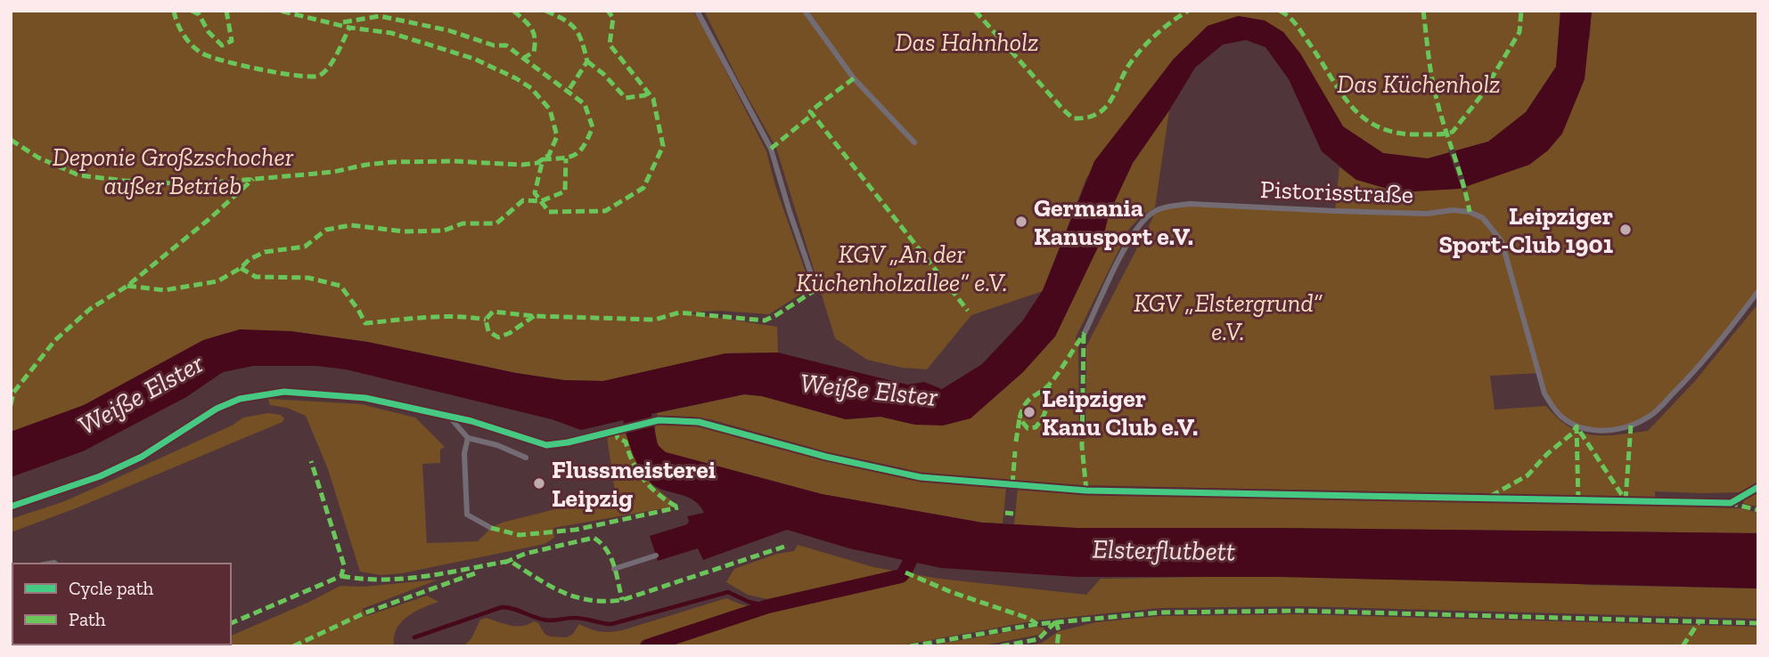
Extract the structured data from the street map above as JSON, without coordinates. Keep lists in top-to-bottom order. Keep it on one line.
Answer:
{"streets":{"lane":["Pistorisstraße"]},"water":["Weiße Elster","Elsterflutbett"],"parks":["Das Hahnholz","Das Küchenholz","Deponie Großzschocher außer Betrieb","KGV „An der Küchenholzallee“ e.V.","KGV „Elstergrund“ e.V."],"places":["Germania Kanusport e.V.","Leipziger Sport-Club 1901","Leipziger Kanu Club e.V.","Flussmeisterei Leipzig"],"legend":["Cycle path","Path"]}
